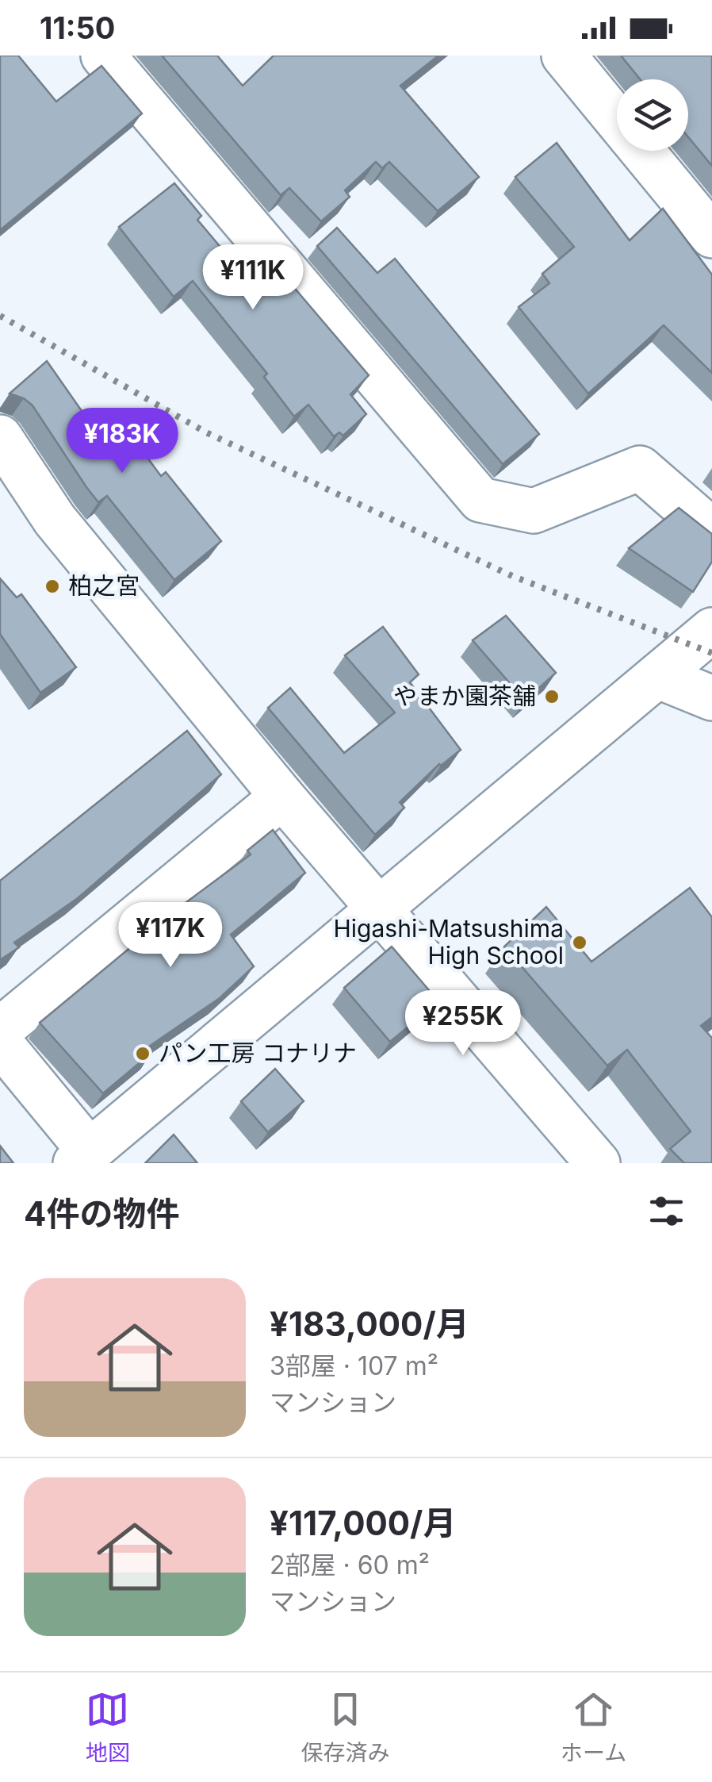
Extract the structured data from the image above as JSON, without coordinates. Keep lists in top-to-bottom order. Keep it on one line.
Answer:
{"places":["柏之宮","やまか園茶舗","Higashi-Matsushima High School","パン工房 コナリナ"],"page":{"status":"11:50","price":["¥111K","¥183K","¥117K","¥255K"],"heading":"4件の物件","list":[{"name":"¥183,000/月","note":"3部屋 · 107 m² · マンション"},{"name":"¥117,000/月","note":"2部屋 · 60 m² · マンション"}],"tabs":["地図","保存済み","ホーム"]}}
